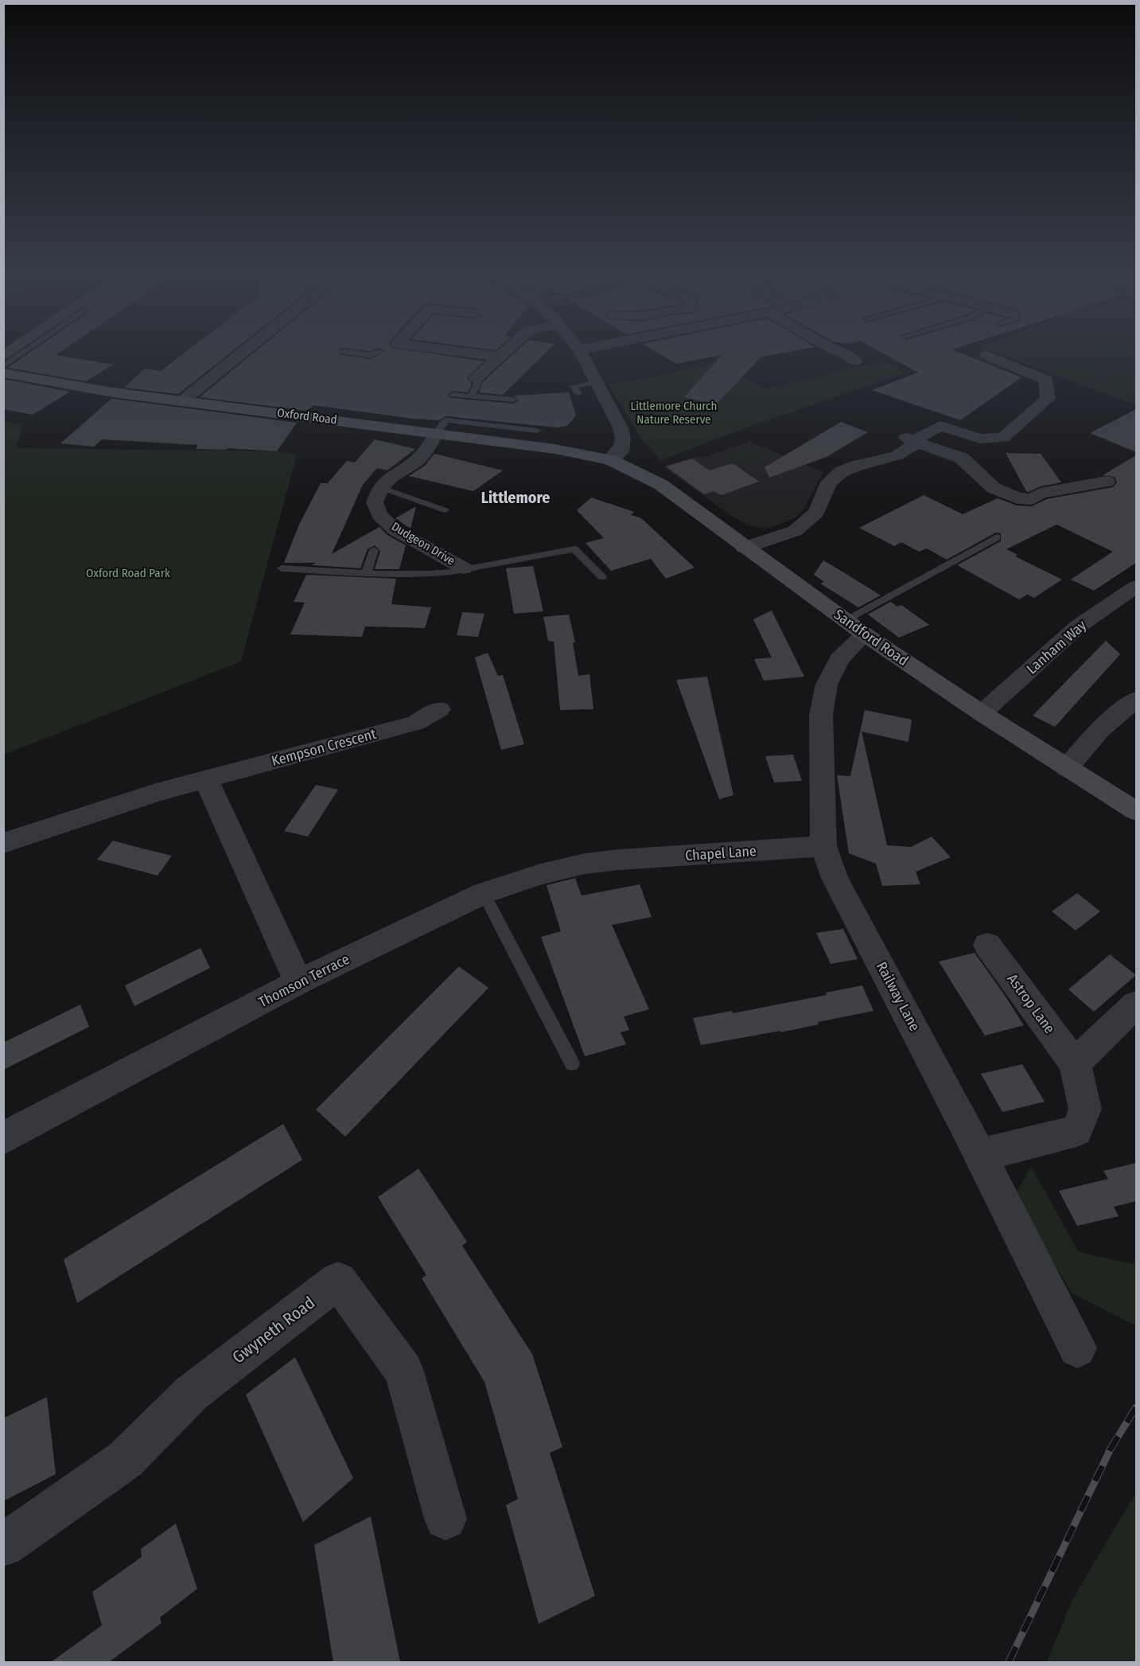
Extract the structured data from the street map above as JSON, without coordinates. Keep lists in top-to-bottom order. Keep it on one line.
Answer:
{"streets":{"street":["Oxford Road","Dudgeon Drive","Sandford Road","Lanham Way","Kempson Crescent","Chapel Lane","Thomson Terrace","Railway Lane","Astrop Lane","Gwyneth Road"]},"crossings":[["Oxford Road","Sandford Road"],["Sandford Road","Lanham Way"],["Sandford Road","Railway Lane"],["Chapel Lane","Thomson Terrace"],["Chapel Lane","Railway Lane"],["Railway Lane","Astrop Lane"]],"districts":["Littlemore"],"parks":["Littlemore Church Nature Reserve","Oxford Road Park"]}
